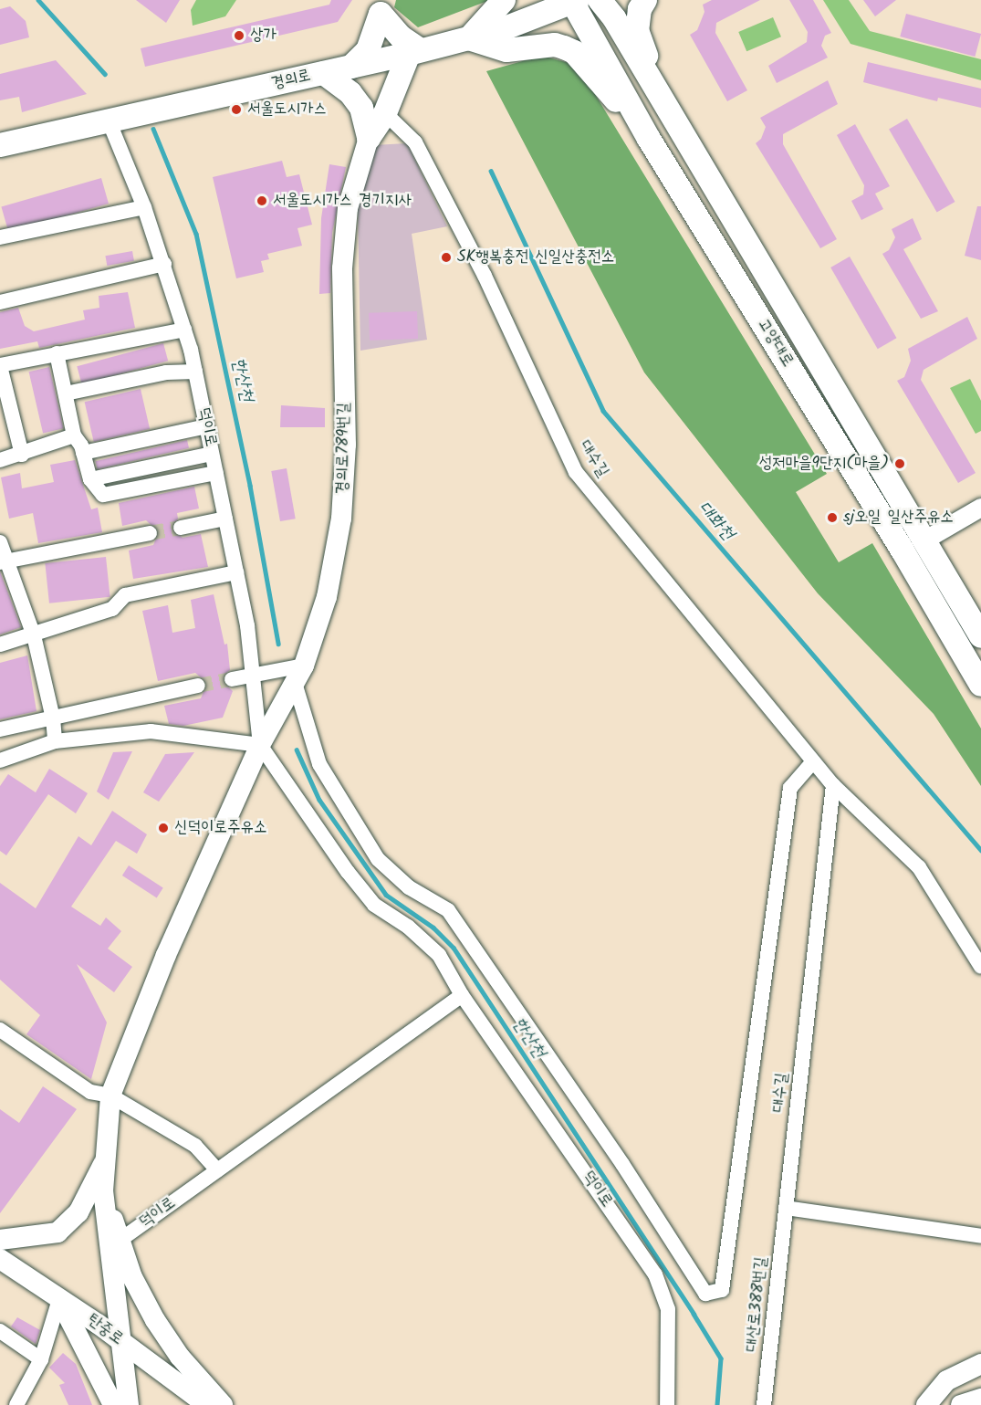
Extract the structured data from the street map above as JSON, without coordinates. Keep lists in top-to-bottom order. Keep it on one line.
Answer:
{"streets":{"main road":["경의로","고양대로","경의로789번길","탄중로"],"street":["덕이로","대수길","대산로388번길"]},"crossings":[["경의로","고양대로"],["경의로","덕이로"],["덕이로","경의로789번길"],["대수길","대산로388번길"]],"water":["한산천","대화천"],"places":["상가","서울도시가스","서울도시가스 경기지사","SK행복충전 신일산충전소","성저마을9단지(마을)","sj오일 일산주유소","신덕이로주유소"]}
